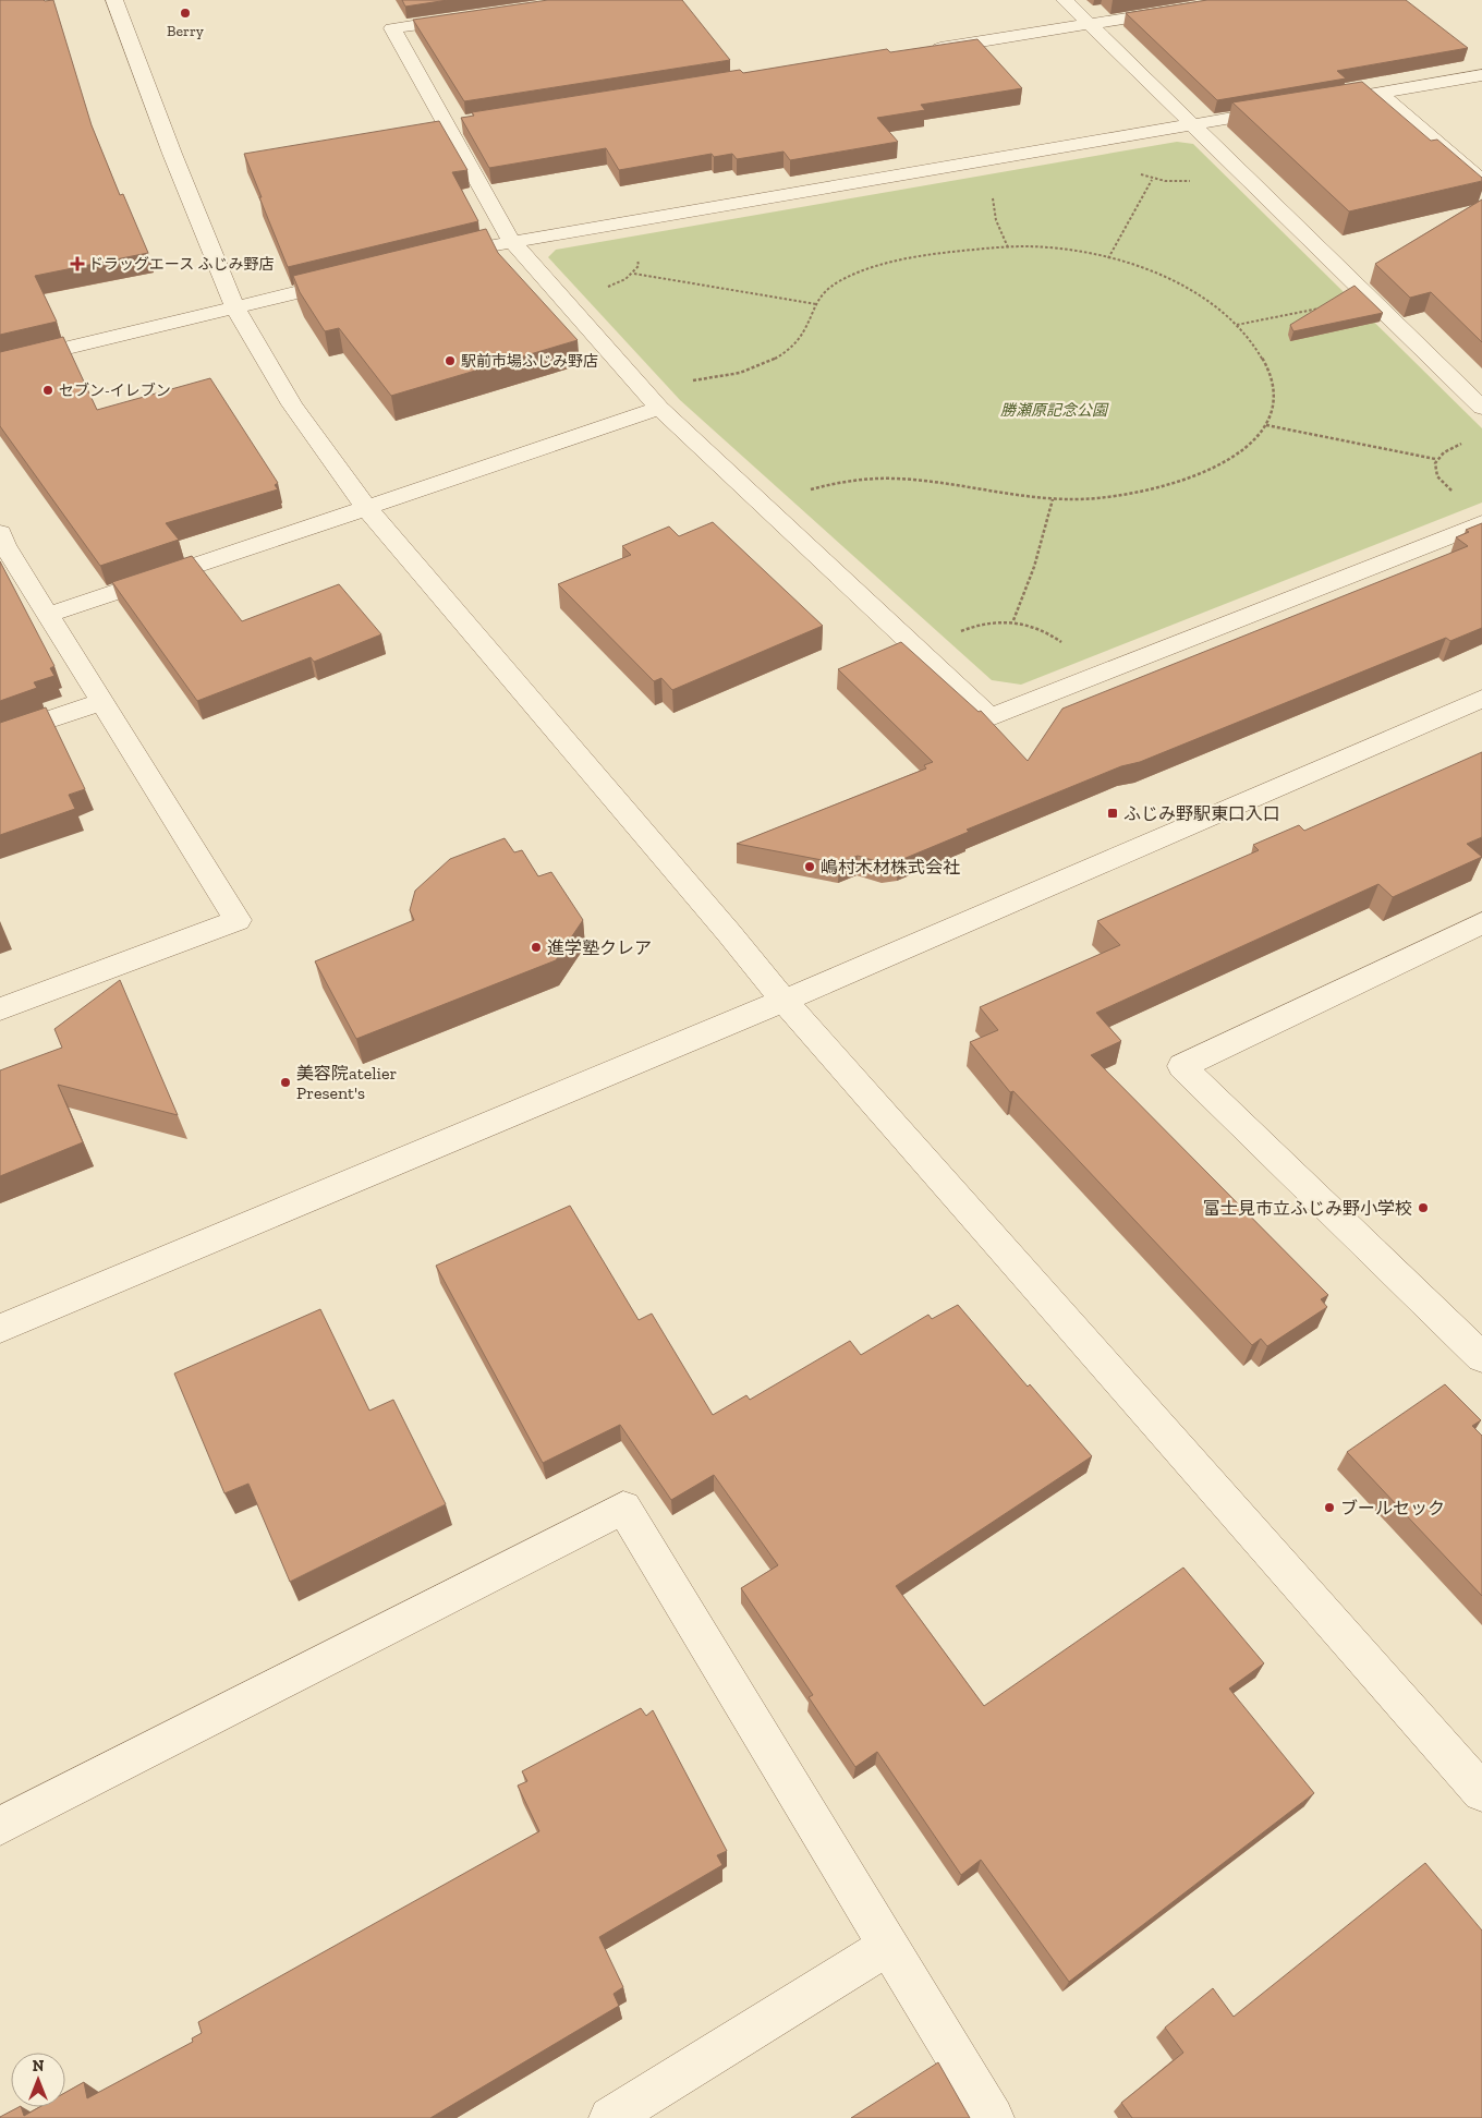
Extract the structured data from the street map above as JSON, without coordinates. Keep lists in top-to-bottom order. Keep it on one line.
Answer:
{"parks":["勝瀬原記念公園"],"places":{"other":["Berry","駅前市場ふじみ野店","セブン-イレブン","嶋村木材株式会社","進学塾クレア","美容院atelier Present's","富士見市立ふじみ野小学校","ブールセック"],"health":["ドラッグエース ふじみ野店"],"transit":["ふじみ野駅東口入口"]},"north":"top"}
